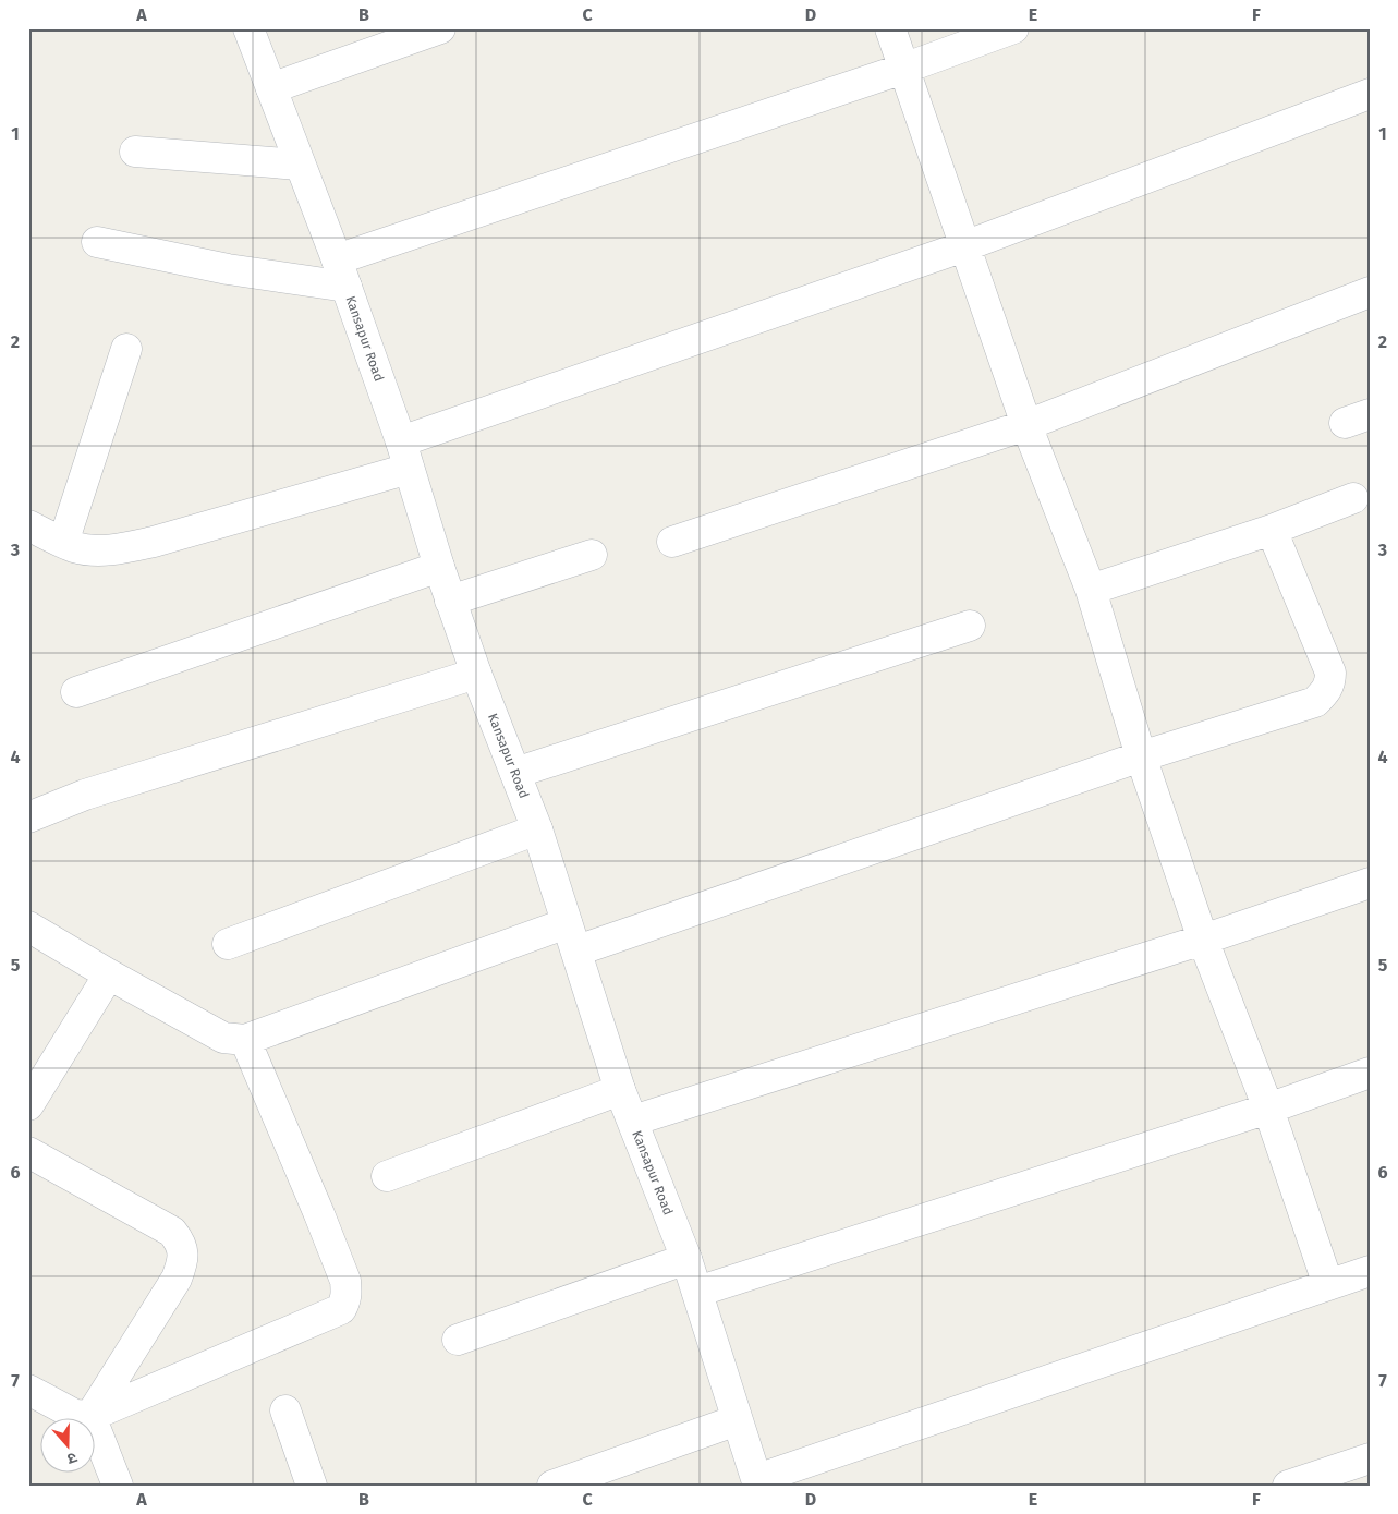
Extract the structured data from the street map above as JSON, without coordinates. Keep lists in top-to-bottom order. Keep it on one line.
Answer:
{"streets":{"street":["Kansapur Road"]},"north":"bottom","grid":{"columns":["A","B","C","D","E","F"],"rows":["1","2","3","4","5","6","7"]}}
